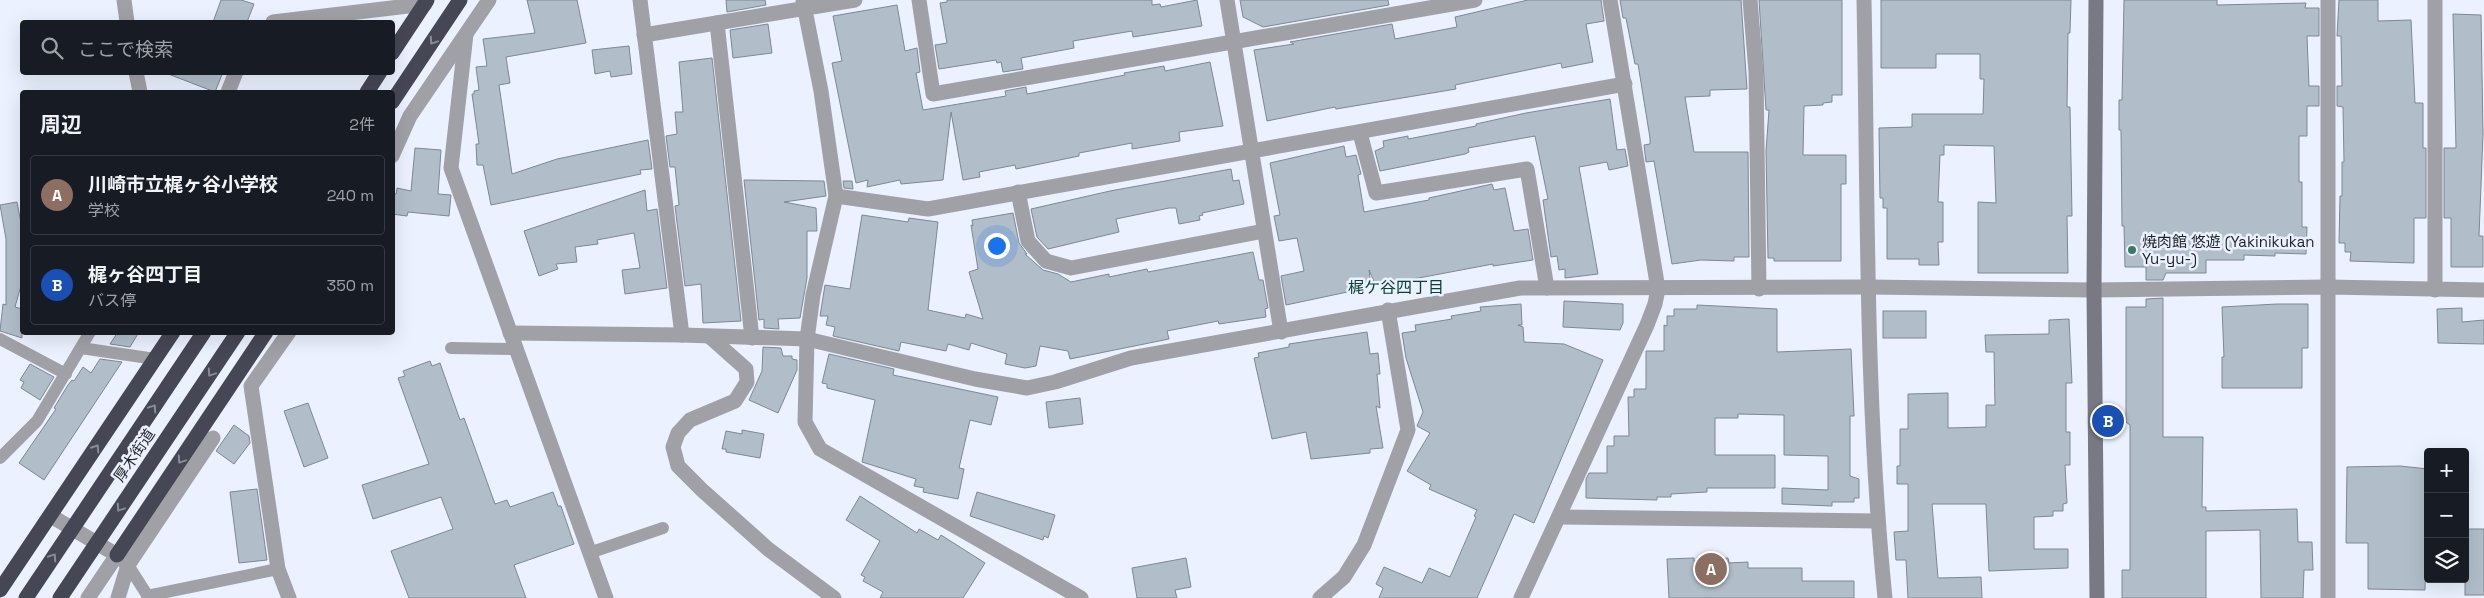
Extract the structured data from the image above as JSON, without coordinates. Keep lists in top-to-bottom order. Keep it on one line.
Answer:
{"streets":{"highway":["厚木街道"]},"districts":["梶ケ谷四丁目"],"places":["焼肉館 悠遊 (Yakinikukan Yu-yu-)"],"page":{"search":"ここで検索","heading":["周辺","2件"],"list":[{"mark":"A","name":"川崎市立梶ヶ谷小学校","note":"学校","value":"240 m"},{"mark":"B","name":"梶ヶ谷四丁目","note":"バス停","value":"350 m"}],"pins":["B","A"],"map_buttons":["+","−"]}}
